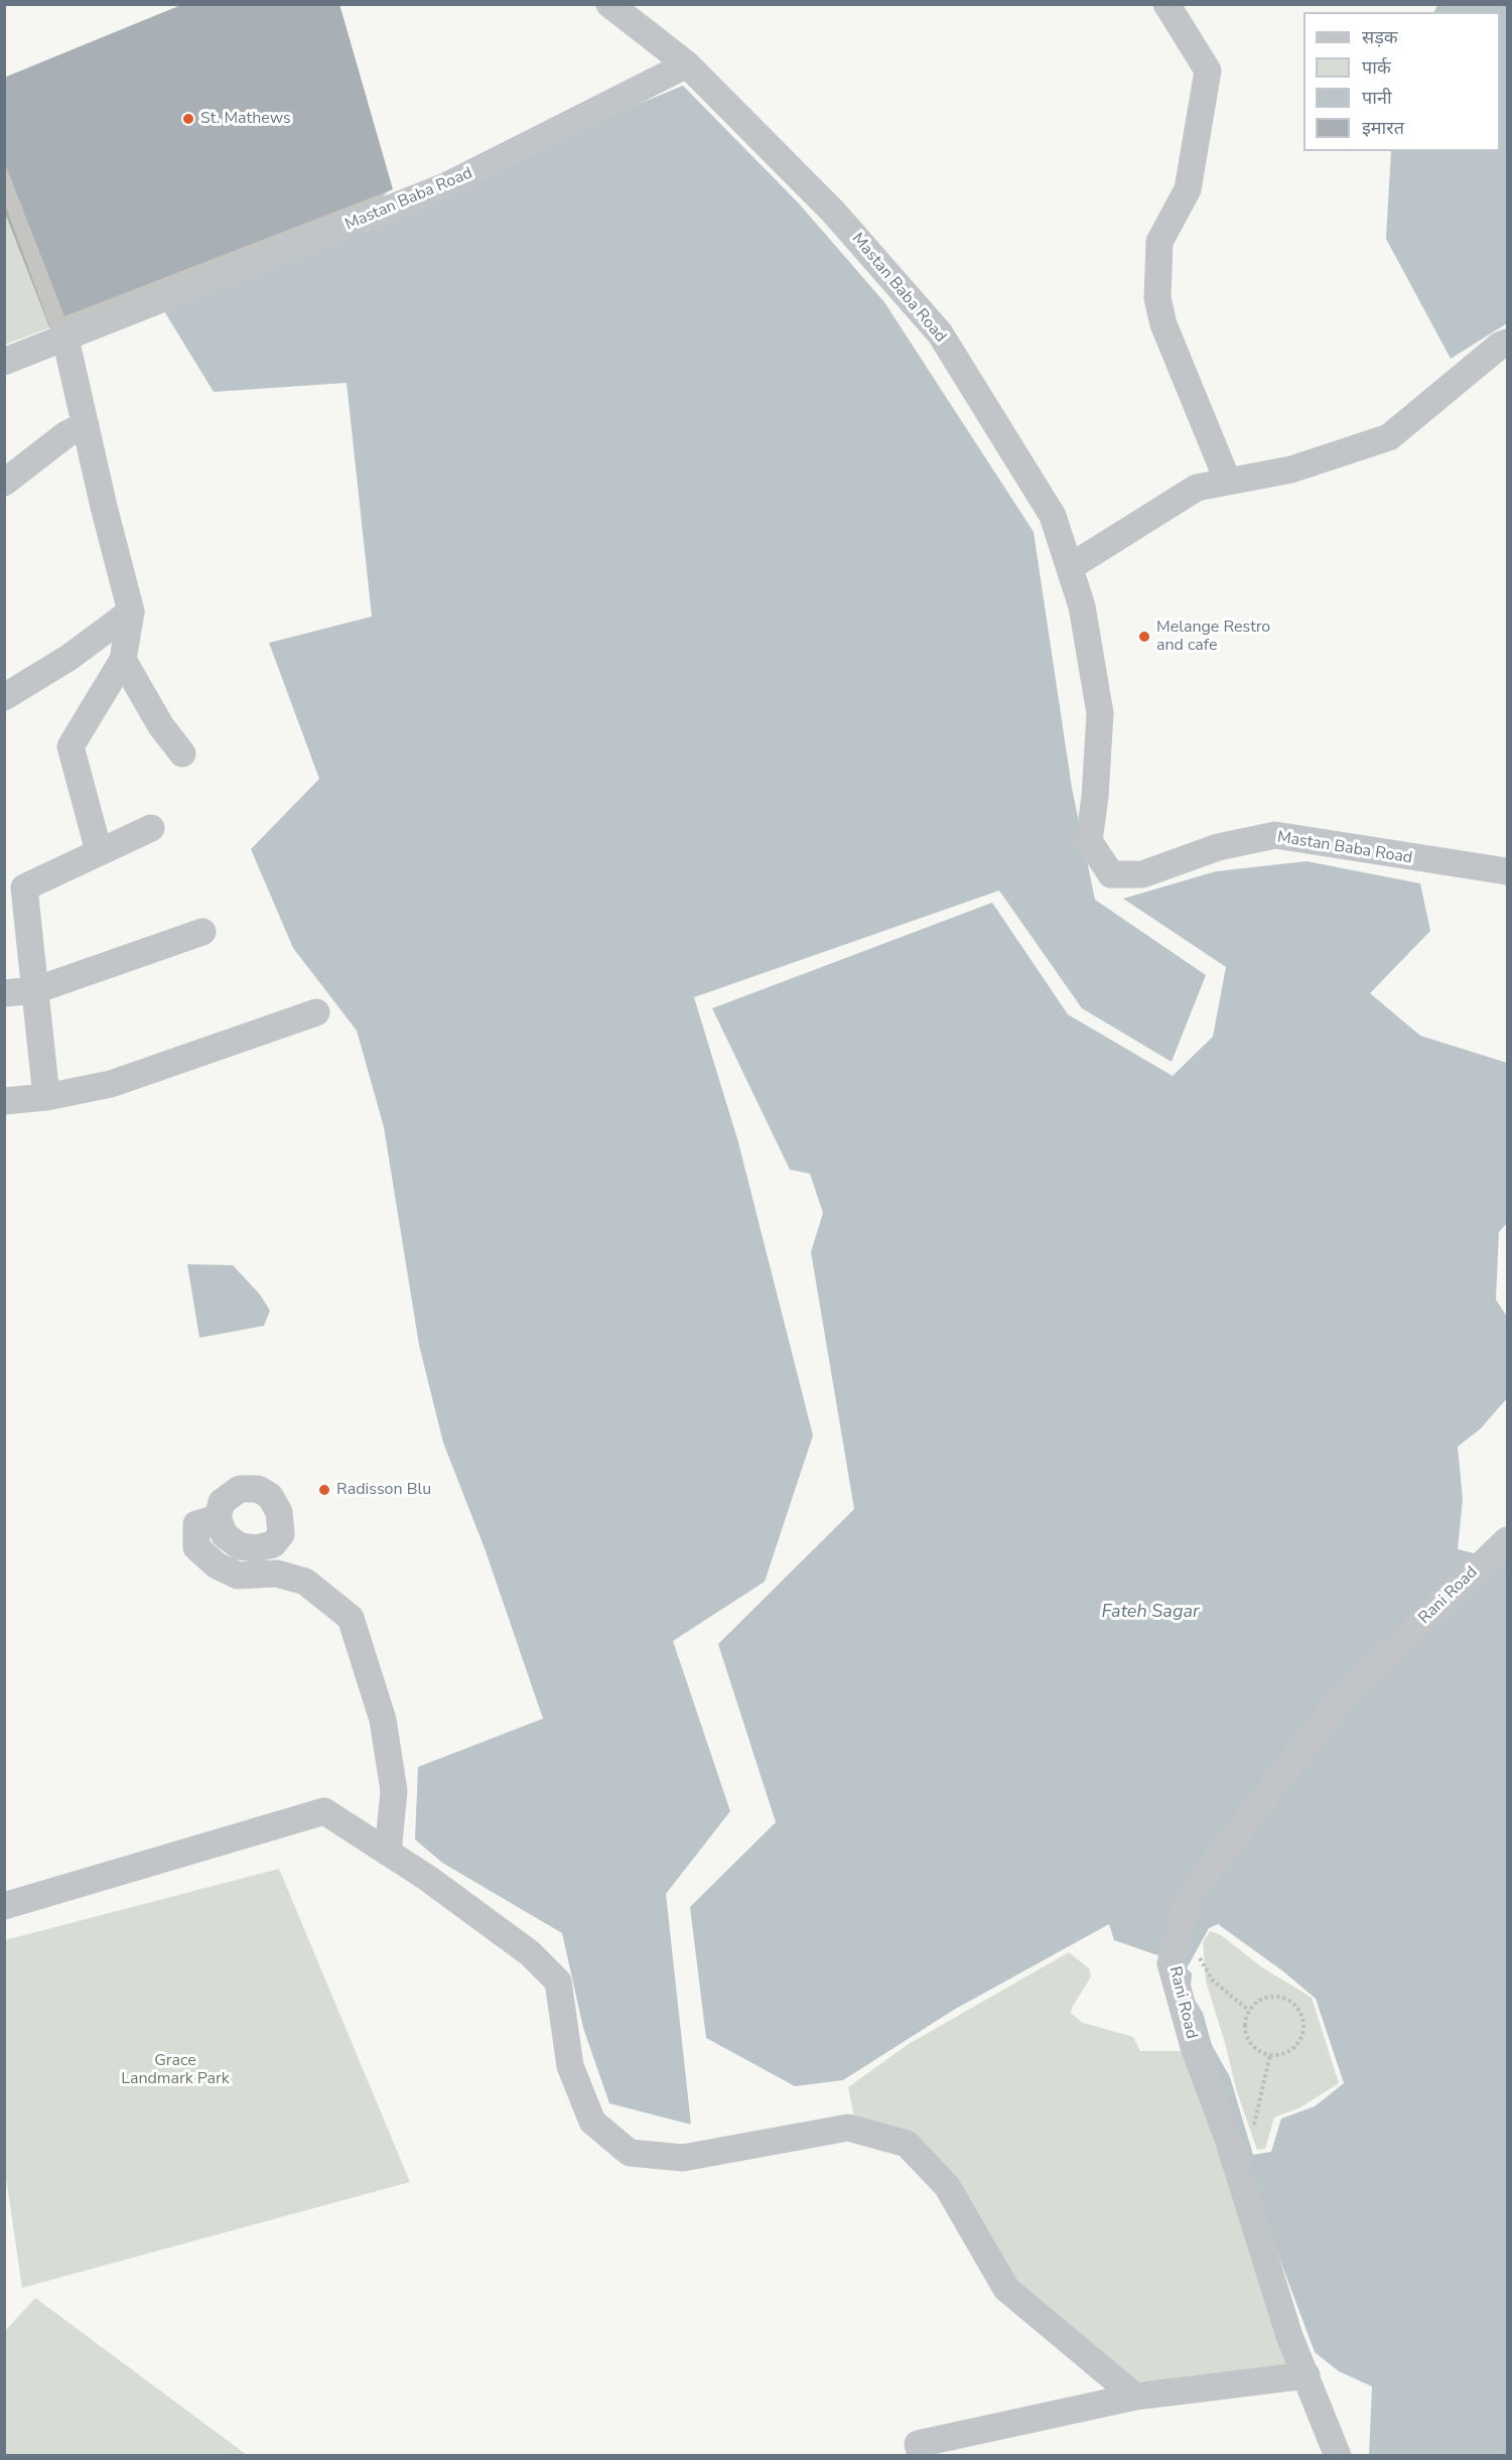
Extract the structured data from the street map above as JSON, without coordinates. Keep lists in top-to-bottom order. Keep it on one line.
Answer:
{"streets":{"street":["Mastan Baba Road","Rani Road"]},"water":["Fateh Sagar"],"parks":["Grace Landmark Park"],"places":["St. Mathews","Melange Restro and cafe","Radisson Blu"],"legend":["सड़क","पार्क","पानी","इमारत"]}
